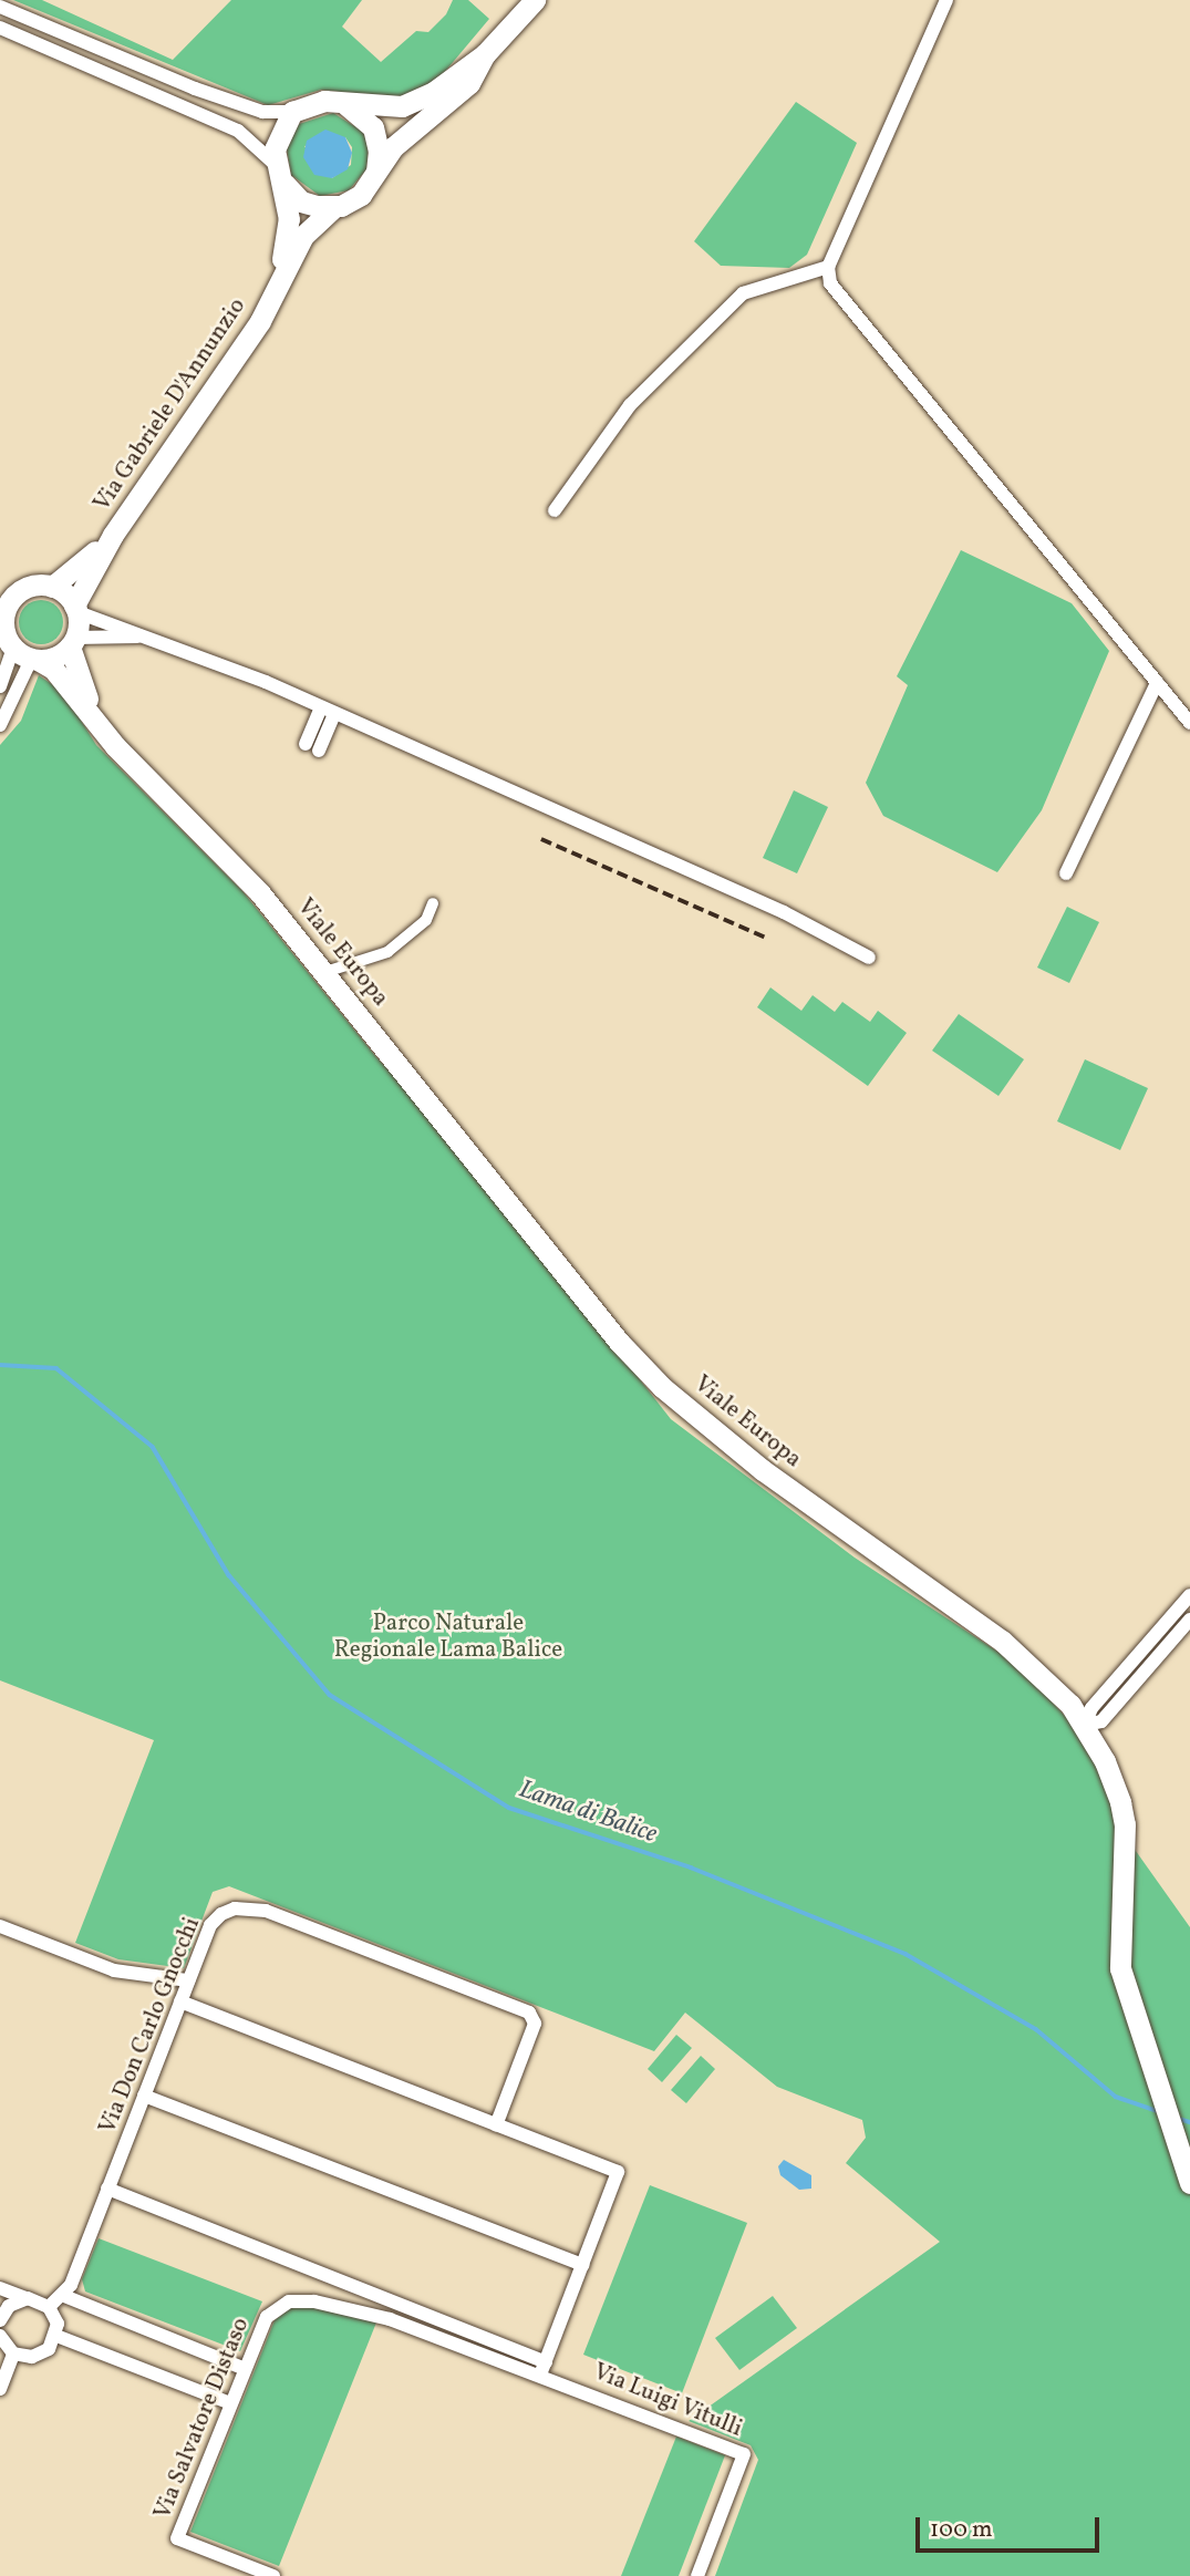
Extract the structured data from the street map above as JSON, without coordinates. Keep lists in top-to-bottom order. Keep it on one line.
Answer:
{"streets":{"main road":["Via Gabriele D'Annunzio","Viale Europa"],"street":["Via Don Carlo Gnocchi","Via Luigi Vitulli","Via Salvatore Distaso"]},"crossings":[["Via Gabriele D'Annunzio","Viale Europa"],["Via Luigi Vitulli","Via Salvatore Distaso"]],"water":["Lama di Balice"],"parks":["Parco Naturale Regionale Lama Balice"],"scale_bar":"100 m"}
